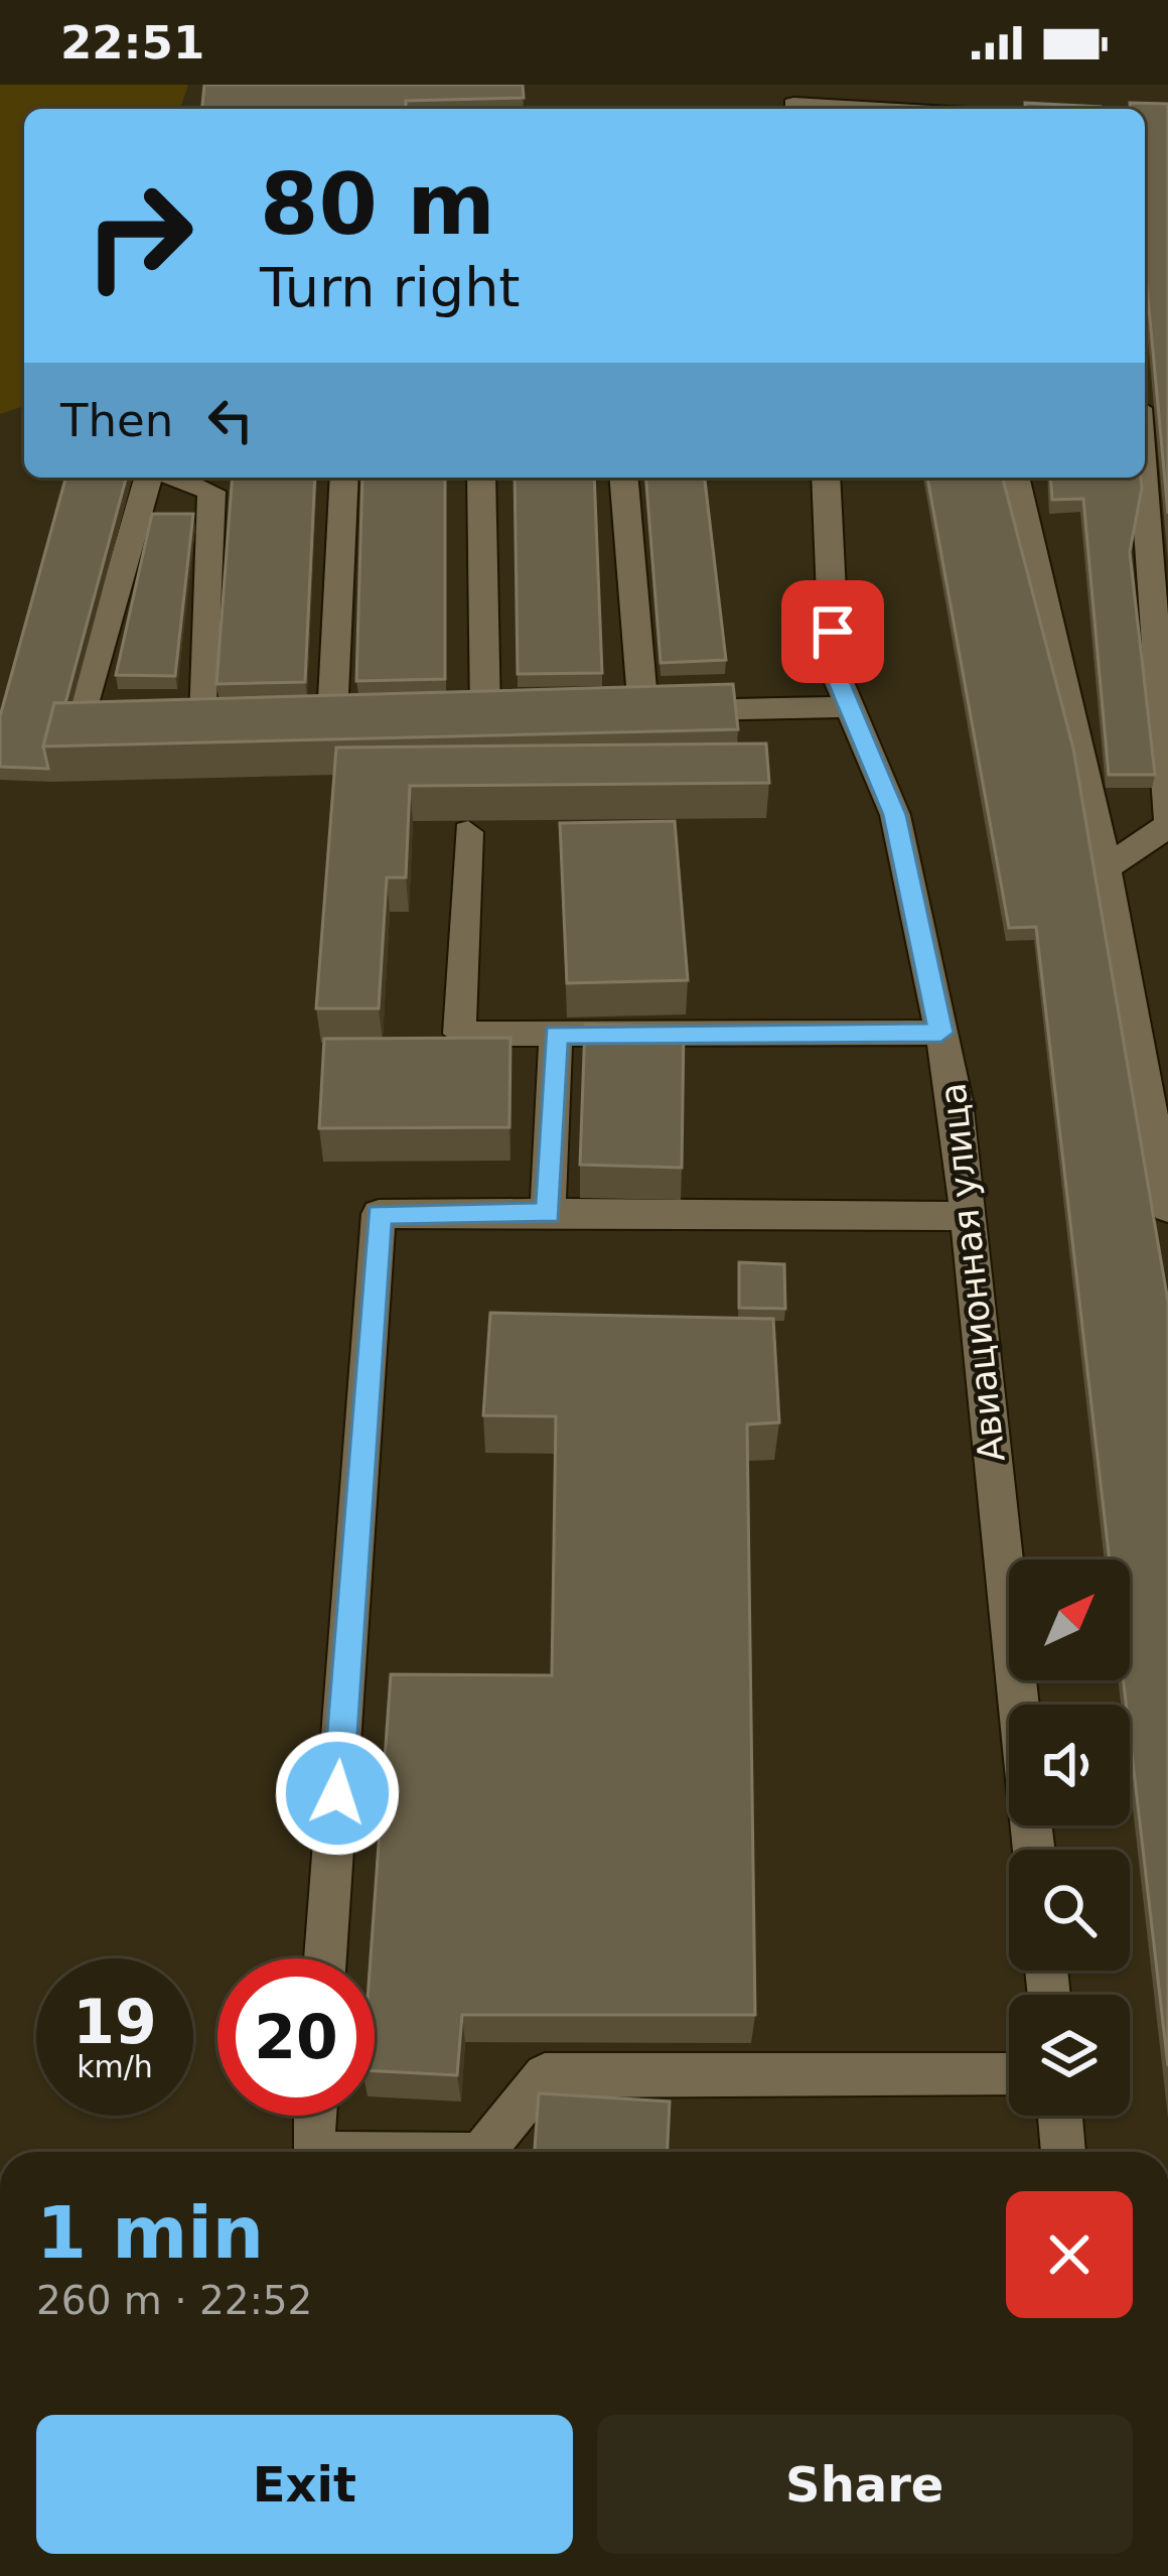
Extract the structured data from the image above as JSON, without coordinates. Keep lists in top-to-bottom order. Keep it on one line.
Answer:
{"streets":{"street":["Авиационная улица"]},"north":"top right","page":{"status":"22:51","turn":["80 m","Turn right"],"then":"Then","speed":"19 km/h","limit":"20","heading":["1 min","260 m · 22:52"],"buttons":["Exit","Share"]}}
